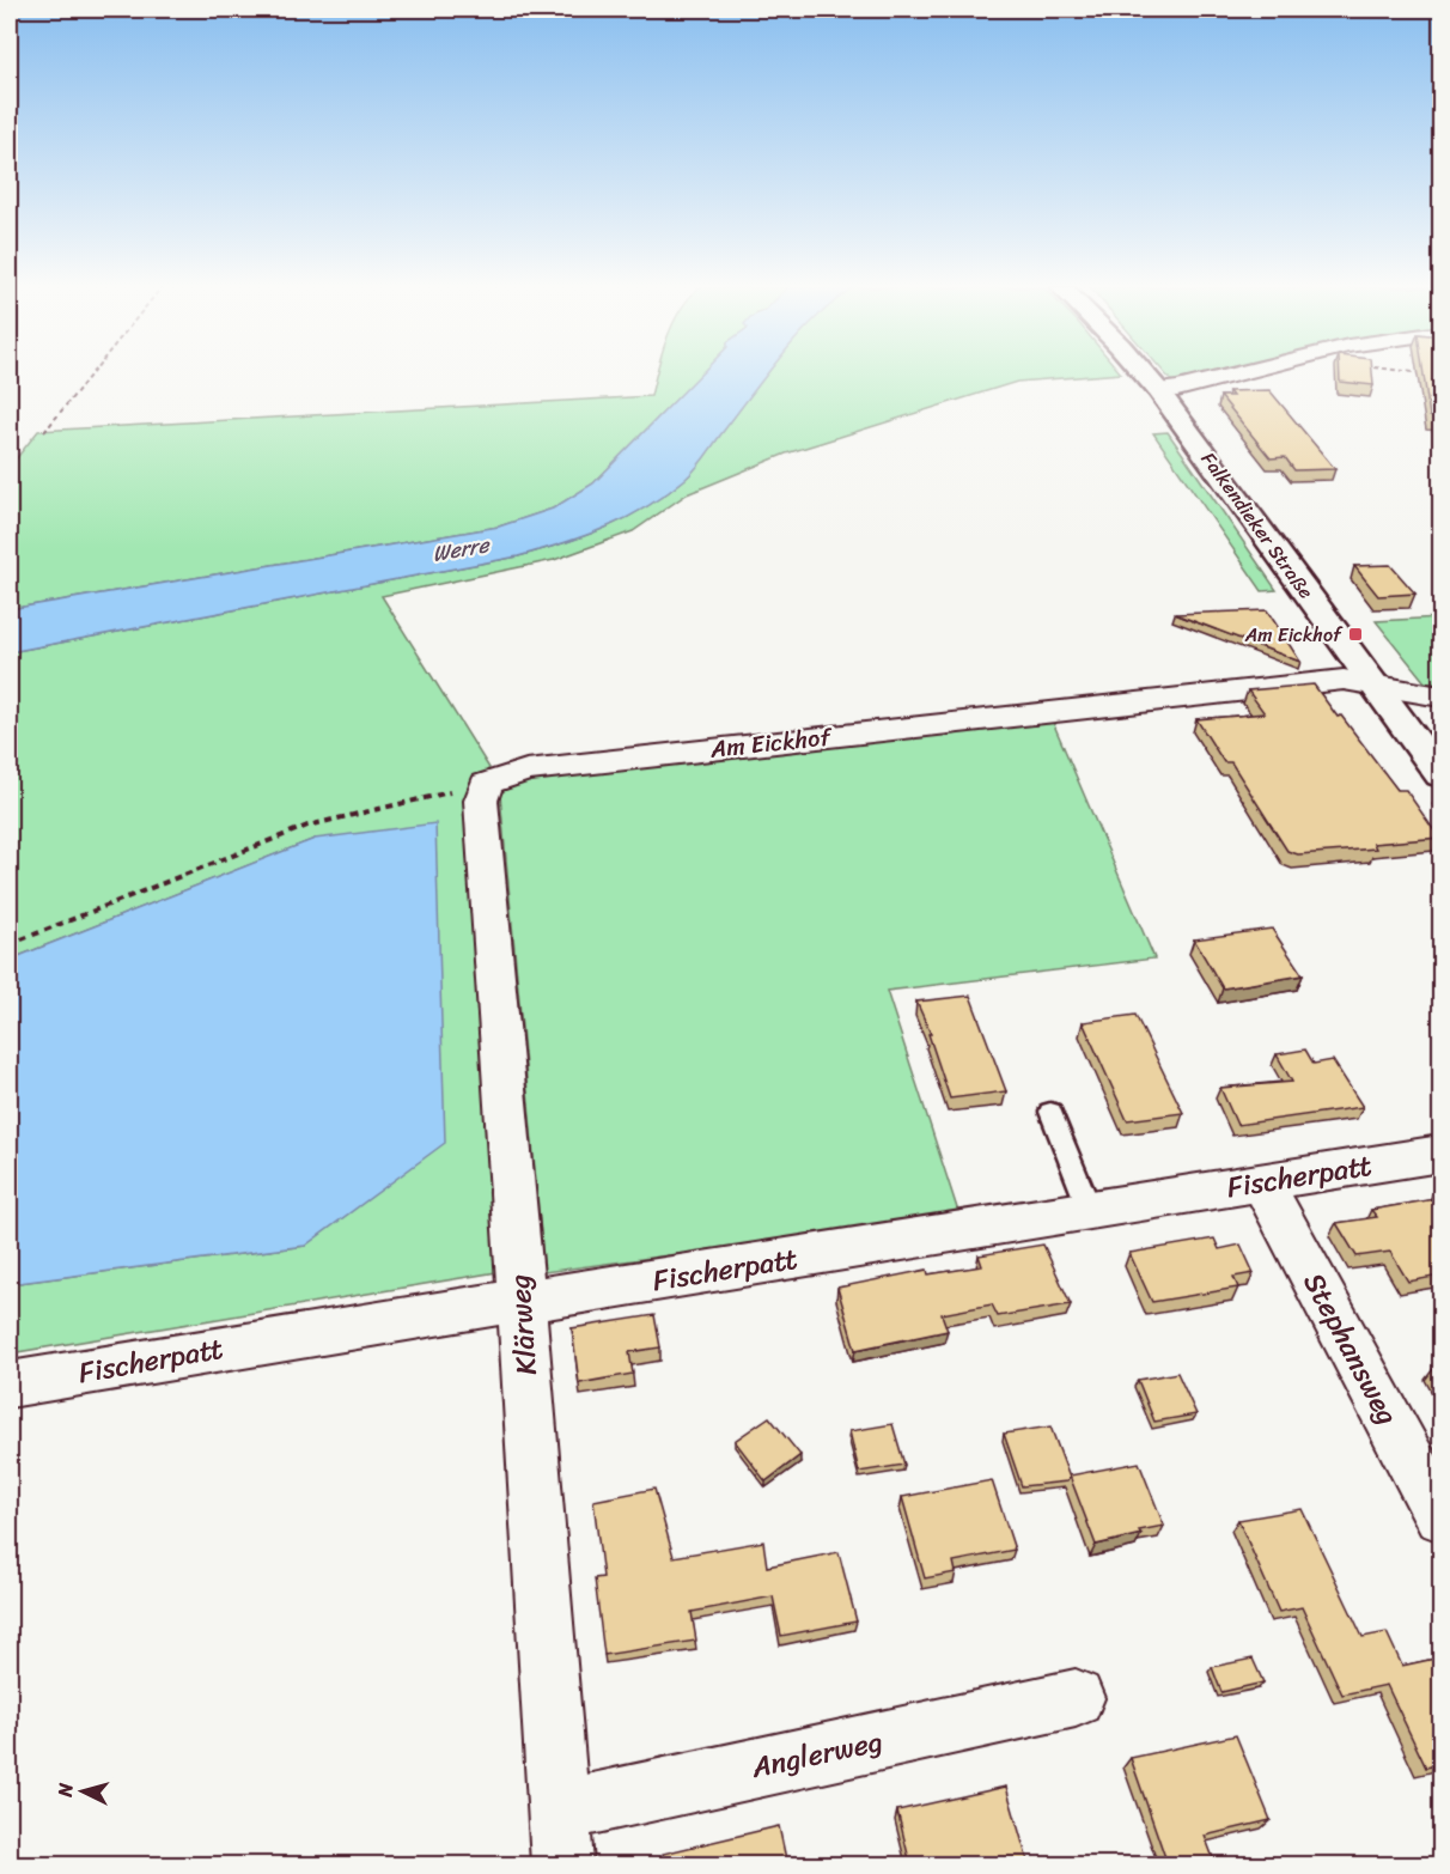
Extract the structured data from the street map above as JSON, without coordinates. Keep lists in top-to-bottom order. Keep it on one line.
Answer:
{"streets":{"street":["Falkendieker Straße","Am Eickhof","Fischerpatt","Klärweg","Stephansweg","Anglerweg"]},"crossings":[["Falkendieker Straße","Am Eickhof"],["Am Eickhof","Klärweg"],["Fischerpatt","Klärweg"],["Fischerpatt","Stephansweg"],["Klärweg","Anglerweg"]],"water":["Werre"],"places":{"transit":["Am Eickhof"]},"north":"left"}
